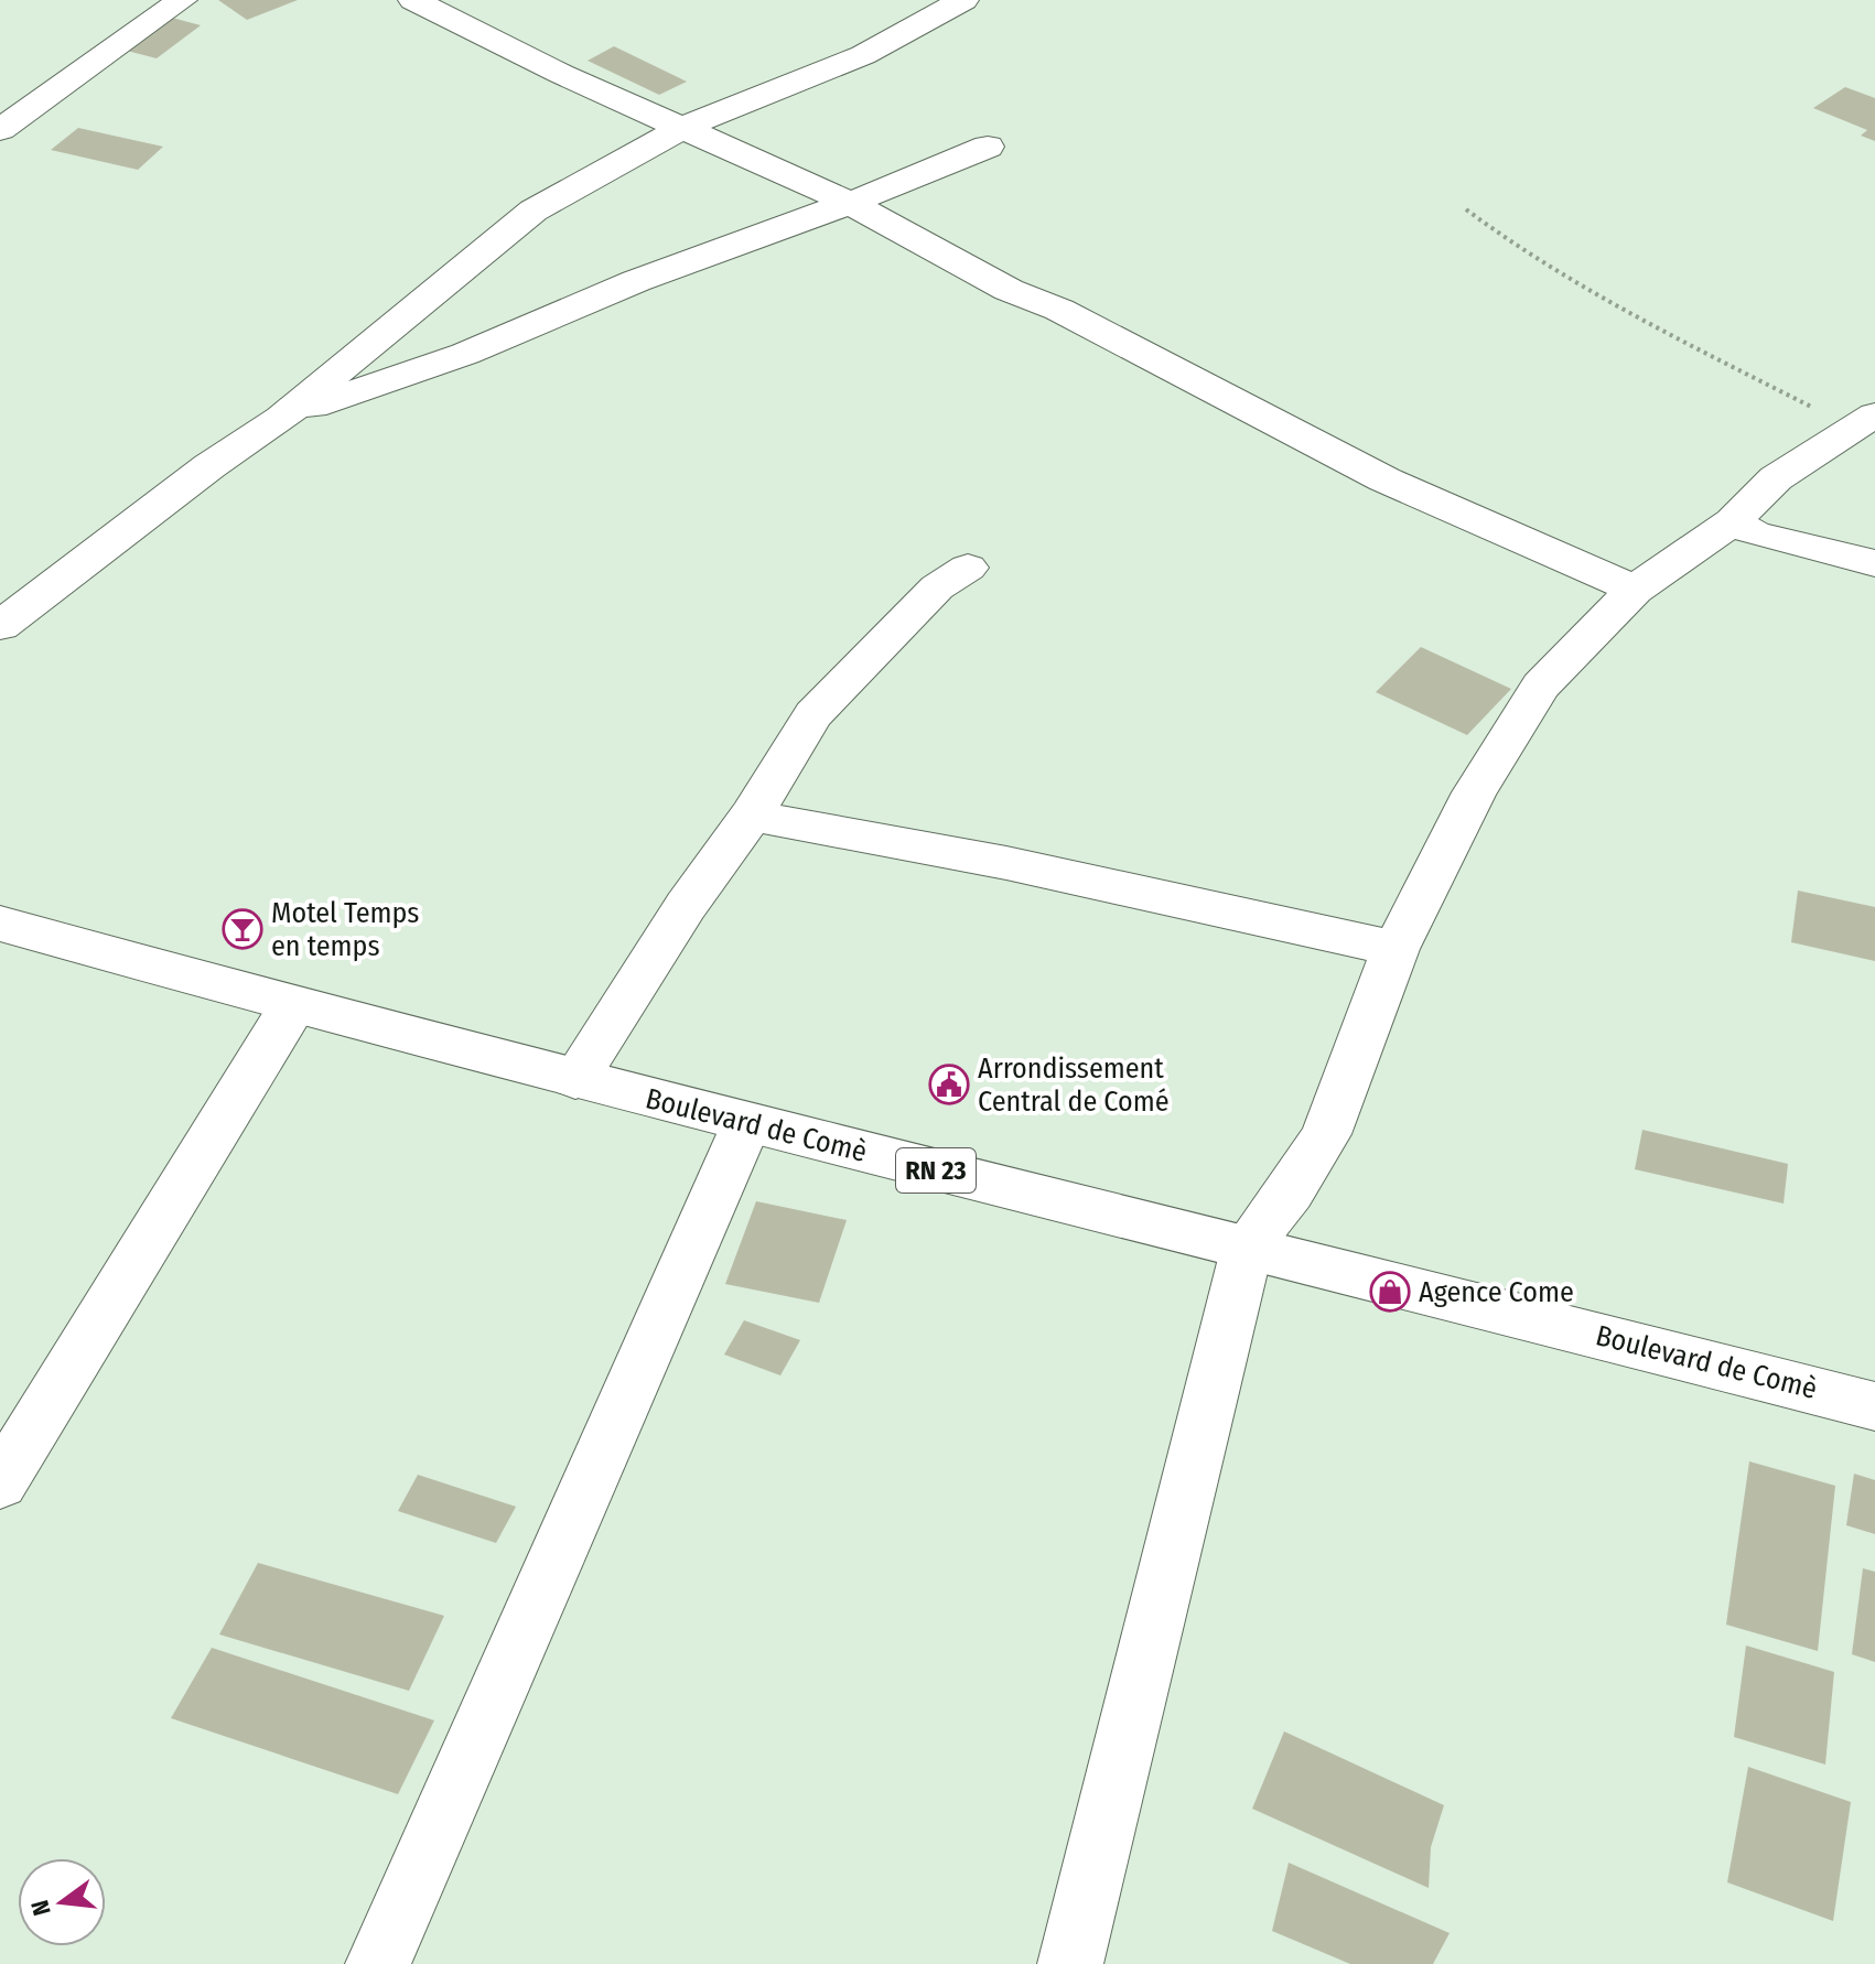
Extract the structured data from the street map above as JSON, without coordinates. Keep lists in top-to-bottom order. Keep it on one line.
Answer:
{"streets":{"street":["Boulevard de Comè","RN 23"]},"places":{"bar":["Motel Temps en temps"],"public building":["Arrondissement Central de Comé"],"shop":["Agence Come"]},"north":"left"}
